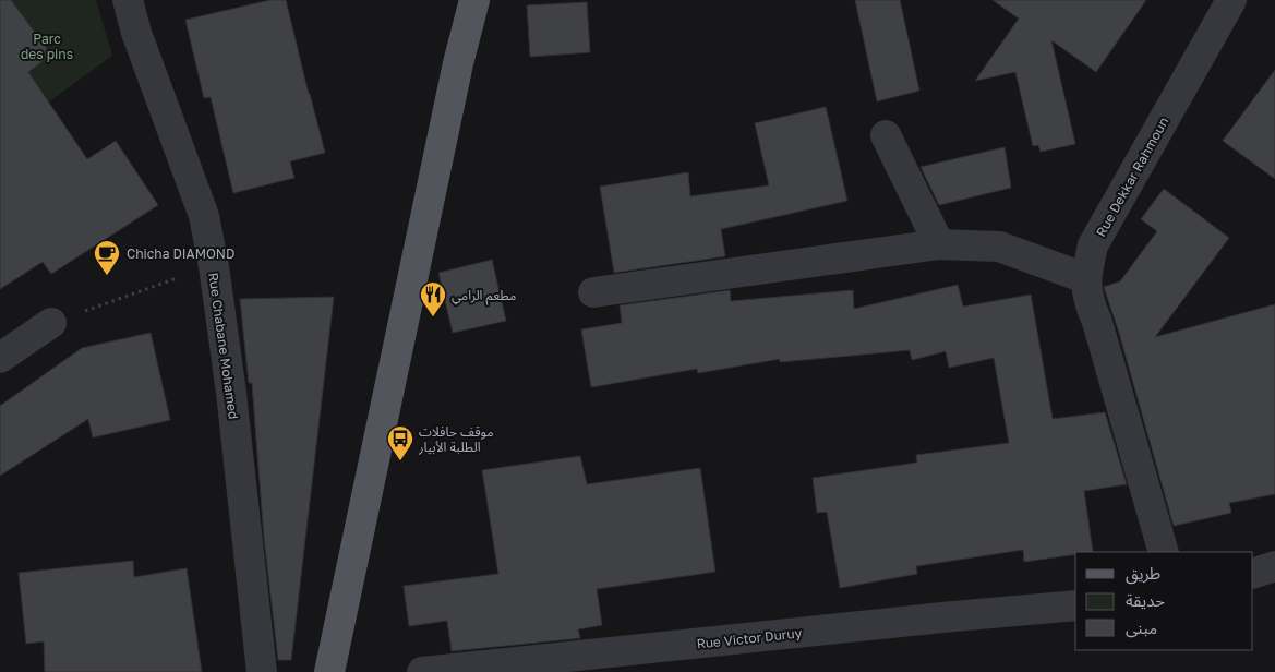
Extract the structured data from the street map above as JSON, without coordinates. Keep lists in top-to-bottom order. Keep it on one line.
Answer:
{"streets":{"street":["Rue Dekkar Rahmoun","Rue Chabane Mohamed","Rue Victor Duruy"]},"parks":["Parc des pins"],"places":{"cafe":["Chicha DIAMOND"],"restaurant":["مطعم الرامي"],"bus stop":["موقف حافلات الطلبة الأبيار"]},"legend":["طريق","حديقة","مبنى"]}
